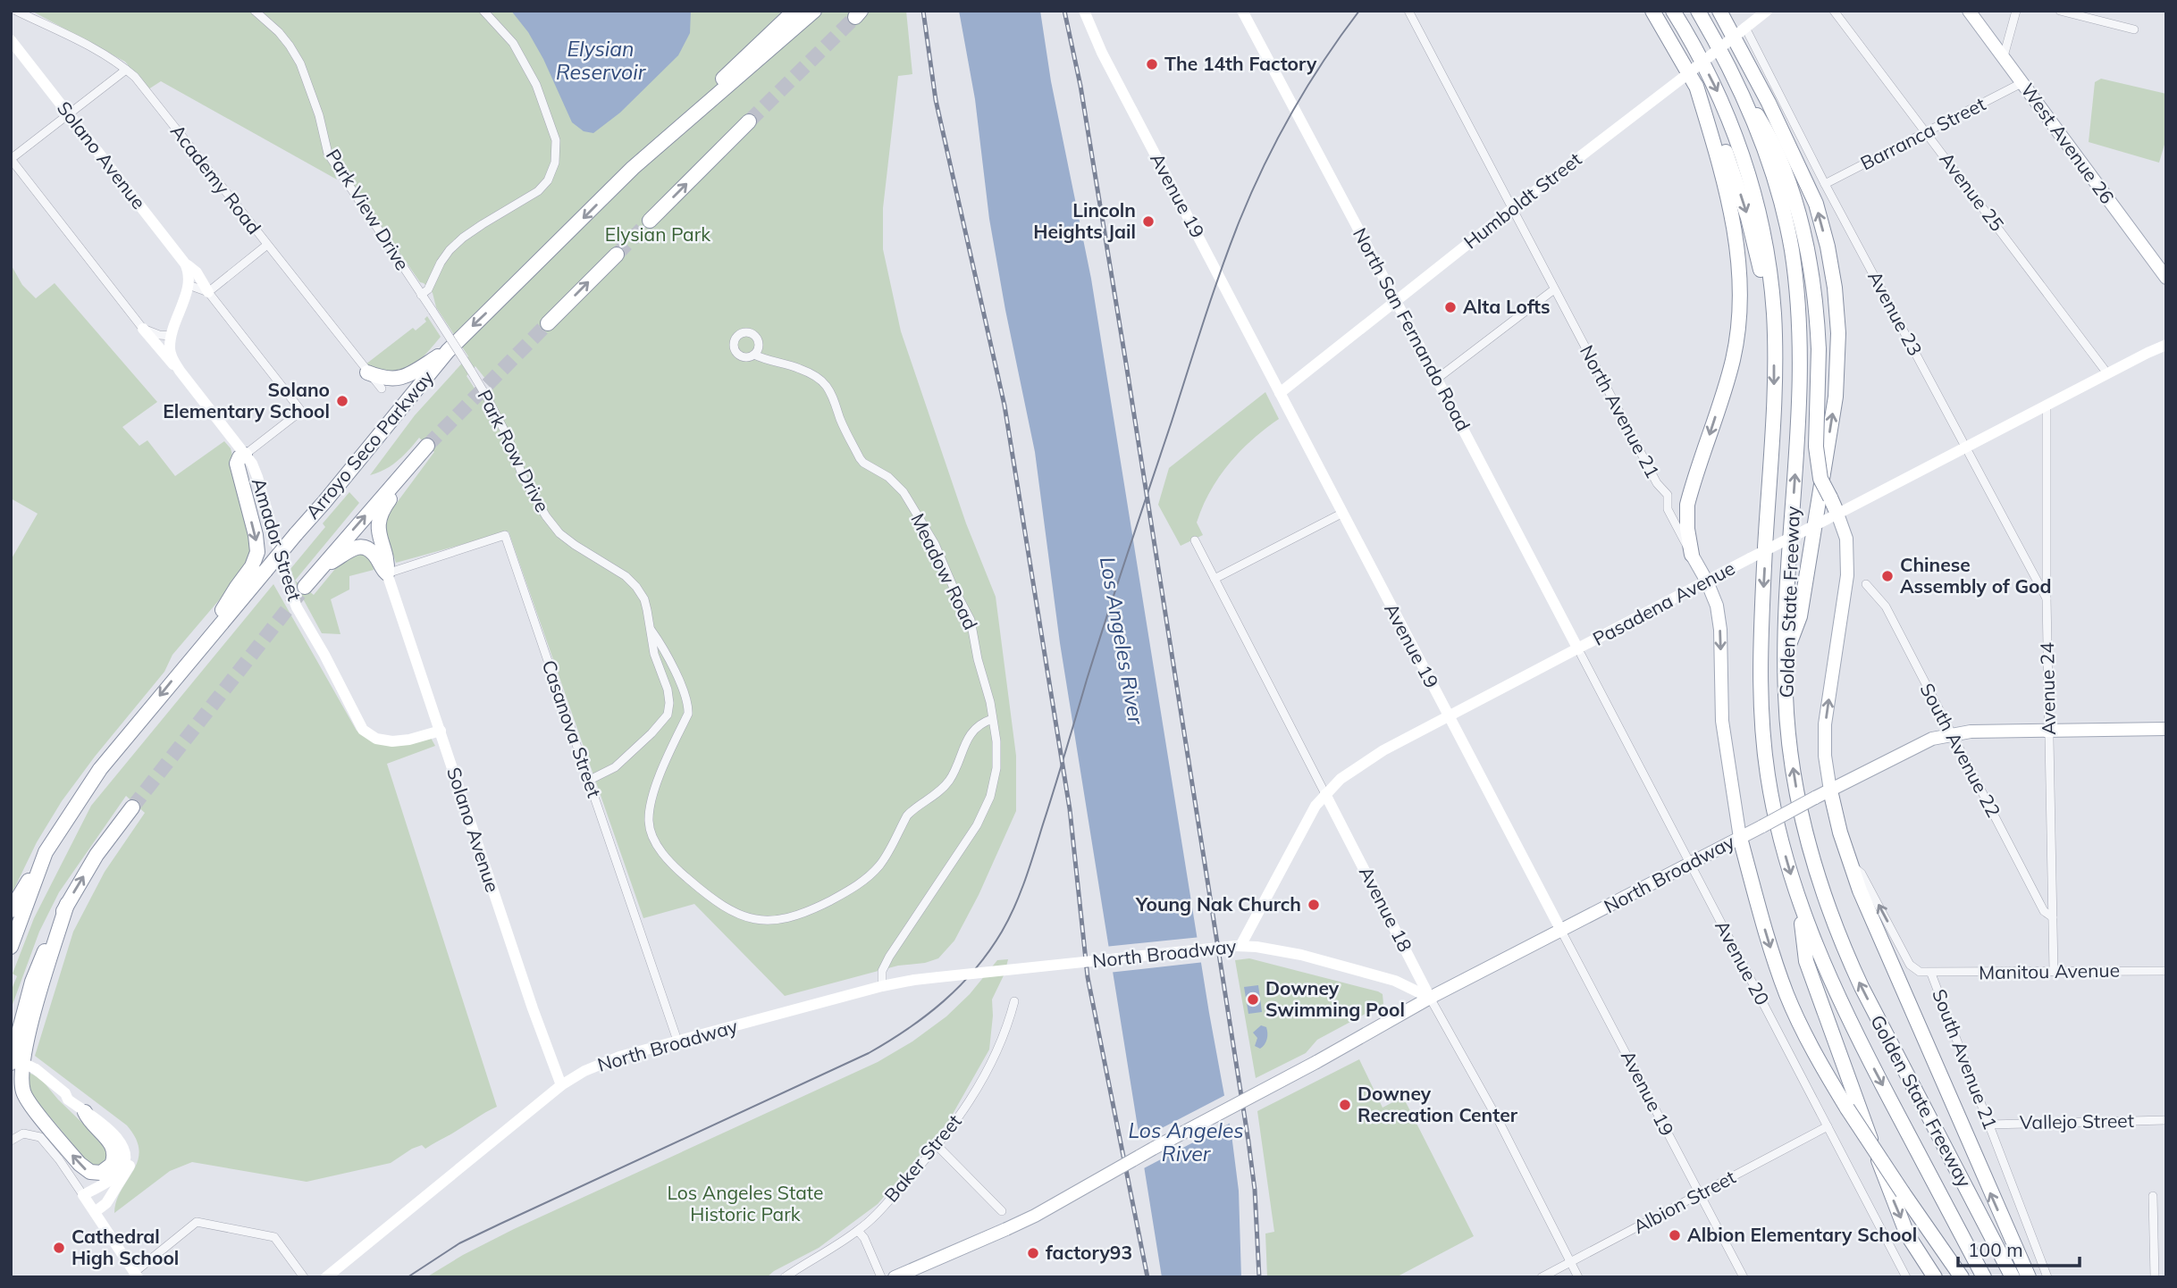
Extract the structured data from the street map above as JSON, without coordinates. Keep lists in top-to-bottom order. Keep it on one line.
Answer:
{"streets":{"highway":["Arroyo Seco Parkway","Golden State Freeway"],"main road":["West Avenue 26","Solano Avenue","Avenue 19","Humboldt Street","North San Fernando Road","North Avenue 21","Amador Street","Pasadena Avenue","North Broadway","Avenue 18"],"street":["Barranca Street","Academy Road","Avenue 25","Park View Drive","Avenue 23","Park Row Drive","Meadow Road","Avenue 24","Casanova Street","South Avenue 22","Avenue 20","Manitou Avenue","South Avenue 21","Vallejo Street","Baker Street","Albion Street"]},"crossings":[["Barranca Street","West Avenue 26"],["Barranca Street","Avenue 25"],["Barranca Street","Avenue 23"],["Solano Avenue","Amador Street"],["Solano Avenue","Casanova Street"],["Solano Avenue","North Broadway"],["Avenue 25","Pasadena Avenue"],["Avenue 19","Humboldt Street"],["Avenue 19","Pasadena Avenue"],["Avenue 19","North Broadway"],["Avenue 19","Albion Street"],["Humboldt Street","Avenue 23"],["Humboldt Street","North San Fernando Road"],["Humboldt Street","North Avenue 21"],["Park View Drive","Park Row Drive"],["Avenue 23","Pasadena Avenue"],["Avenue 23","Avenue 24"],["North San Fernando Road","Pasadena Avenue"],["North San Fernando Road","Avenue 20"],["North Avenue 21","Pasadena Avenue"],["North Avenue 21","North Broadway"],["Park Row Drive","Casanova Street"],["Meadow Road","North Broadway"],["Pasadena Avenue","Avenue 24"],["Pasadena Avenue","North Broadway"],["Pasadena Avenue","Avenue 18"],["Pasadena Avenue","Avenue 20"],["Avenue 24","South Avenue 22"],["Avenue 24","North Broadway"],["Avenue 24","Manitou Avenue"],["Casanova Street","North Broadway"],["South Avenue 22","North Broadway"],["North Broadway","Avenue 18"],["North Broadway","Avenue 20"],["Avenue 18","Albion Street"],["Avenue 20","Albion Street"],["Manitou Avenue","South Avenue 21"],["South Avenue 21","Vallejo Street"]],"water":["Elysian Reservoir","Los Angeles River"],"parks":["Elysian Park","Los Angeles State Historic Park"],"places":["The 14th Factory","Lincoln Heights Jail","Alta Lofts","Solano Elementary School","Chinese Assembly of God","Young Nak Church","Downey Swimming Pool","Downey Recreation Center","Albion Elementary School","Cathedral High School","factory93"],"scale_bar":"100 m"}
